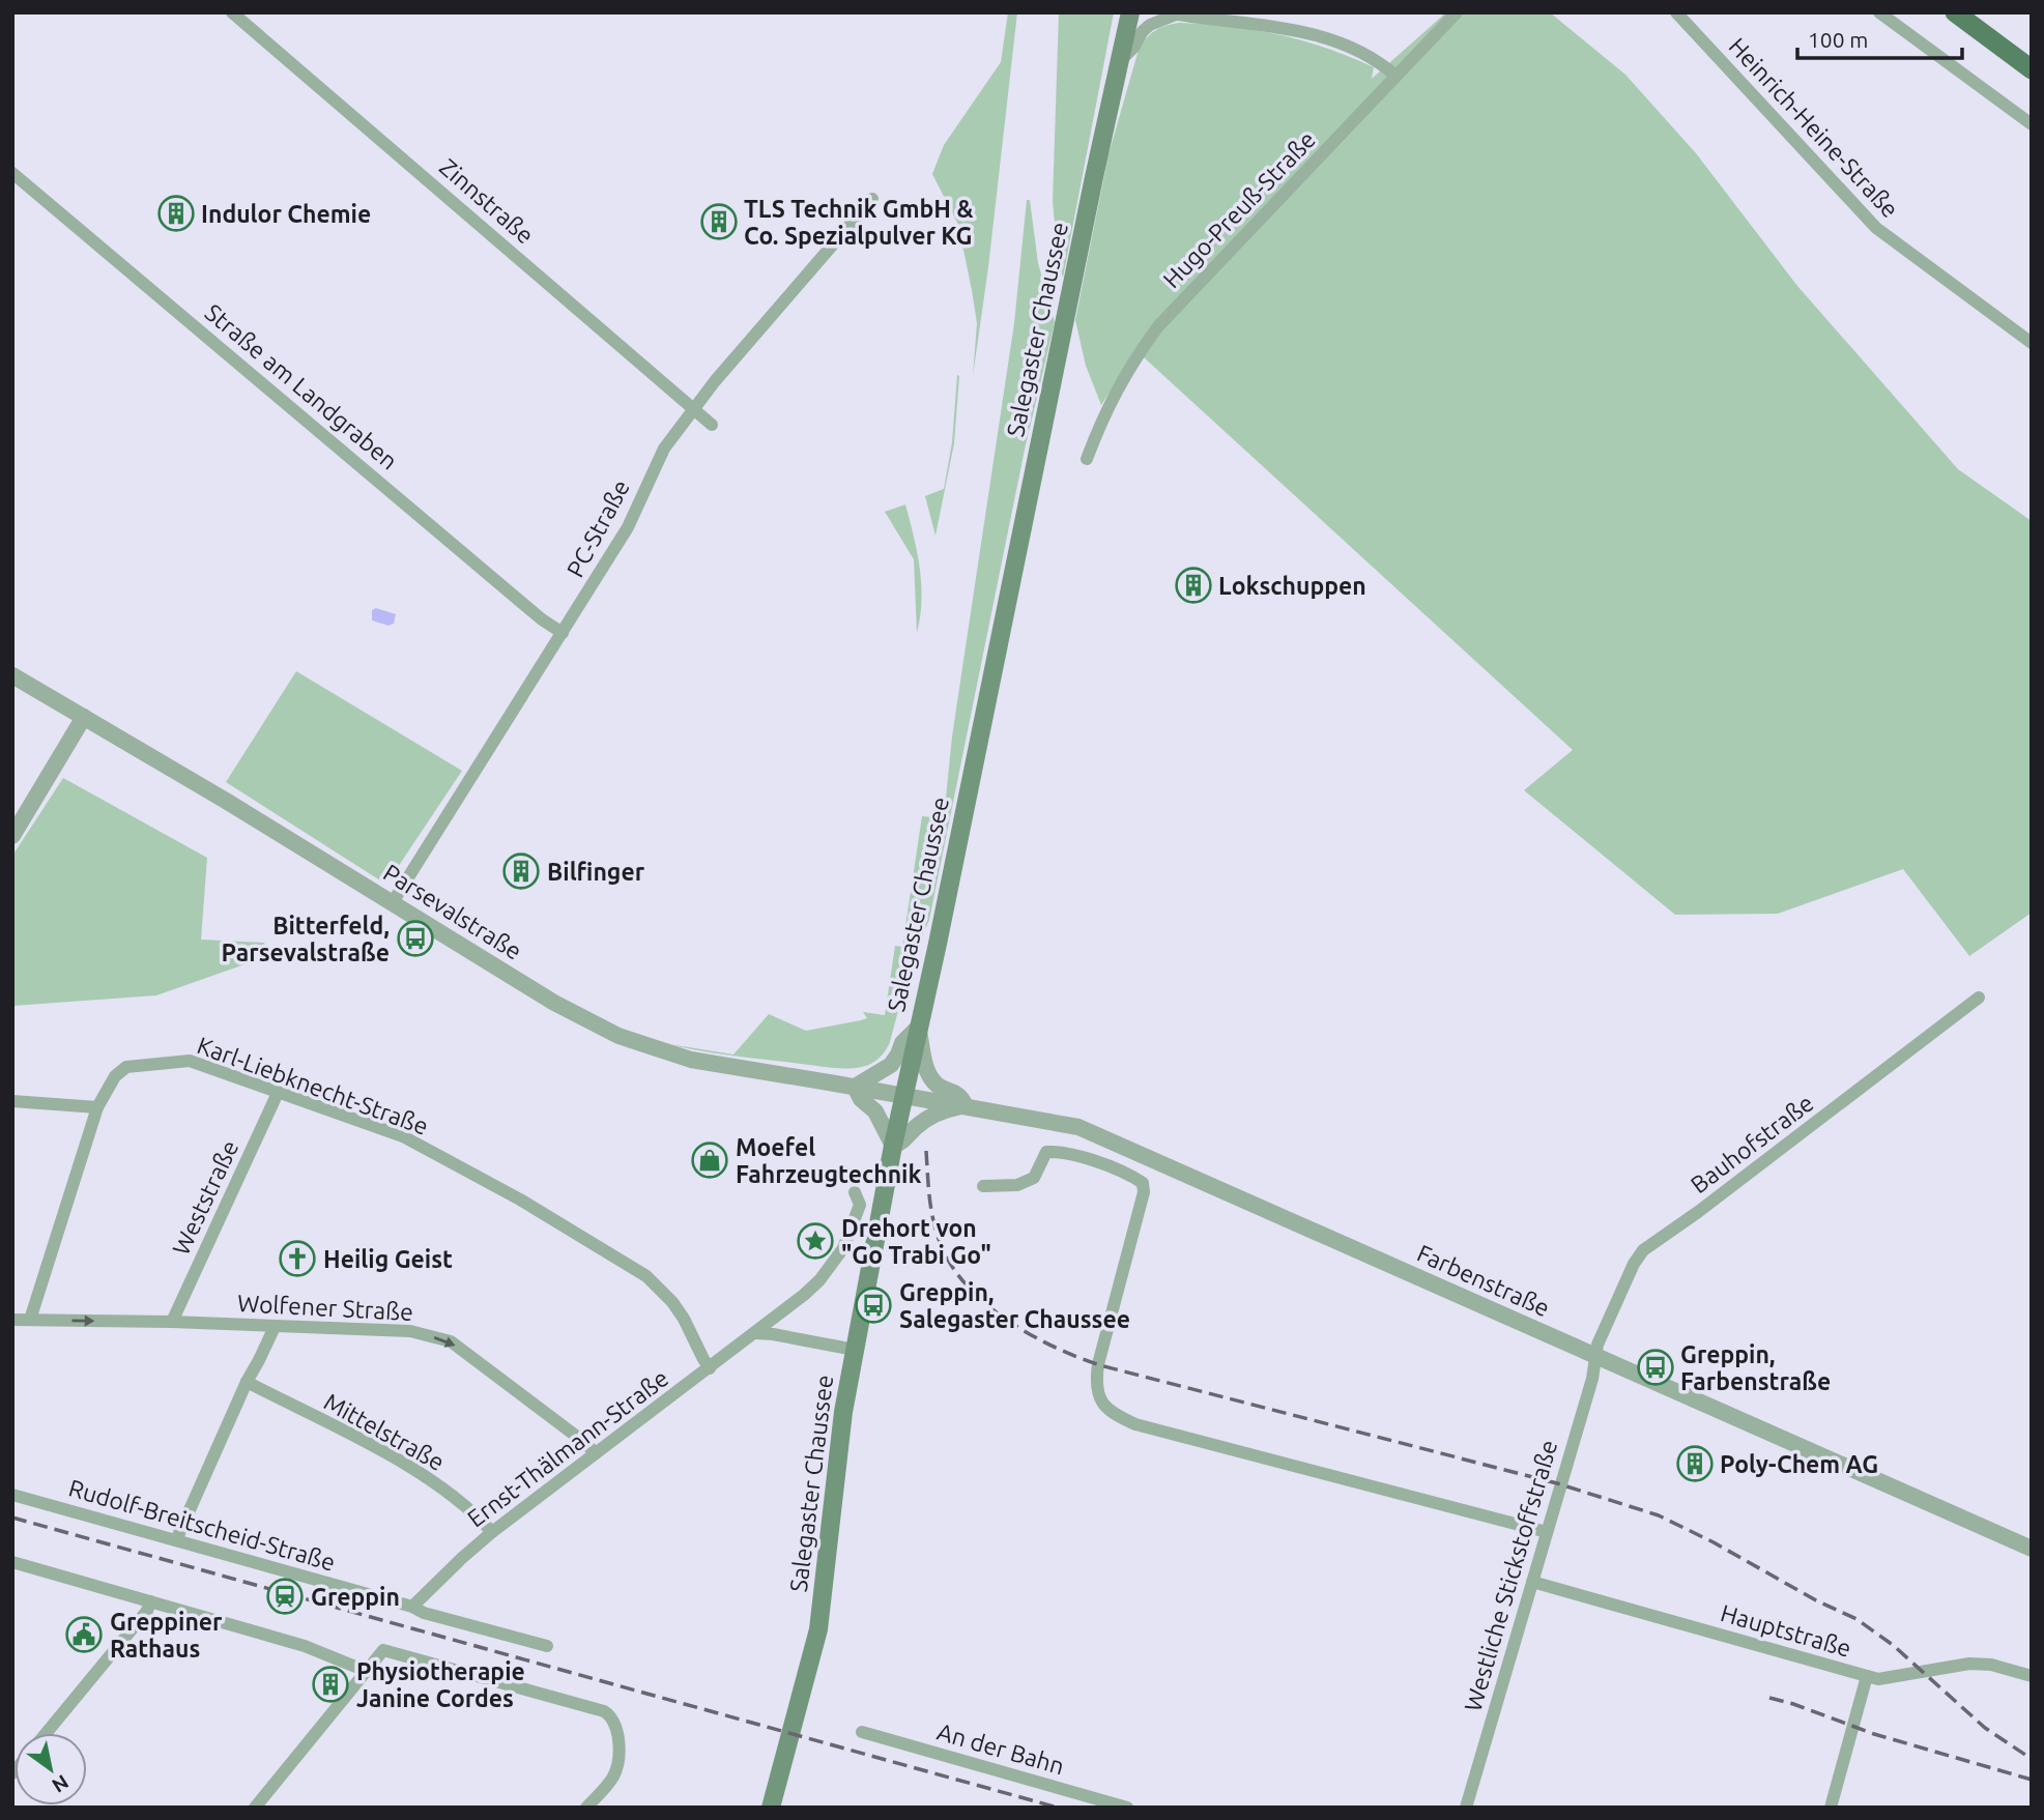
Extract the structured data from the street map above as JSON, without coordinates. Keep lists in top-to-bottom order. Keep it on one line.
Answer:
{"streets":{"main road":["Salegaster Chaussee"],"street":["Heinrich-Heine-Straße","Zinnstraße","Hugo-Preuß-Straße","Straße am Landgraben","PC-Straße","Parsevalstraße","Karl-Liebknecht-Straße","Bauhofstraße","Weststraße","Farbenstraße","Wolfener Straße","Mittelstraße","Ernst-Thälmann-Straße","Rudolf-Breitscheid-Straße","Westliche Stickstoffstraße","Hauptstraße","An der Bahn"]},"crossings":[["Zinnstraße","PC-Straße"],["Salegaster Chaussee","Parsevalstraße"],["Salegaster Chaussee","Farbenstraße"],["Straße am Landgraben","PC-Straße"],["PC-Straße","Parsevalstraße"],["Parsevalstraße","Farbenstraße"],["Karl-Liebknecht-Straße","Weststraße"],["Karl-Liebknecht-Straße","Wolfener Straße"],["Karl-Liebknecht-Straße","Ernst-Thälmann-Straße"],["Bauhofstraße","Farbenstraße"],["Bauhofstraße","Westliche Stickstoffstraße"],["Weststraße","Wolfener Straße"],["Farbenstraße","Westliche Stickstoffstraße"],["Wolfener Straße","Ernst-Thälmann-Straße"],["Mittelstraße","Ernst-Thälmann-Straße"],["Ernst-Thälmann-Straße","Rudolf-Breitscheid-Straße"],["Westliche Stickstoffstraße","Hauptstraße"]],"one_way":["Wolfener Straße"],"places":{"building":["Indulor Chemie","TLS Technik GmbH & Co. Spezialpulver KG","Lokschuppen","Bilfinger","Poly-Chem AG","Physiotherapie Janine Cordes"],"bus stop":["Bitterfeld, Parsevalstraße","Greppin, Salegaster Chaussee","Greppin, Farbenstraße"],"shop":["Moefel Fahrzeugtechnik"],"place":["Drehort von \"Go Trabi Go\""],"church":["Heilig Geist"],"station":["Greppin"],"public building":["Greppiner Rathaus"]},"scale_bar":"100 m","north":"bottom right"}
